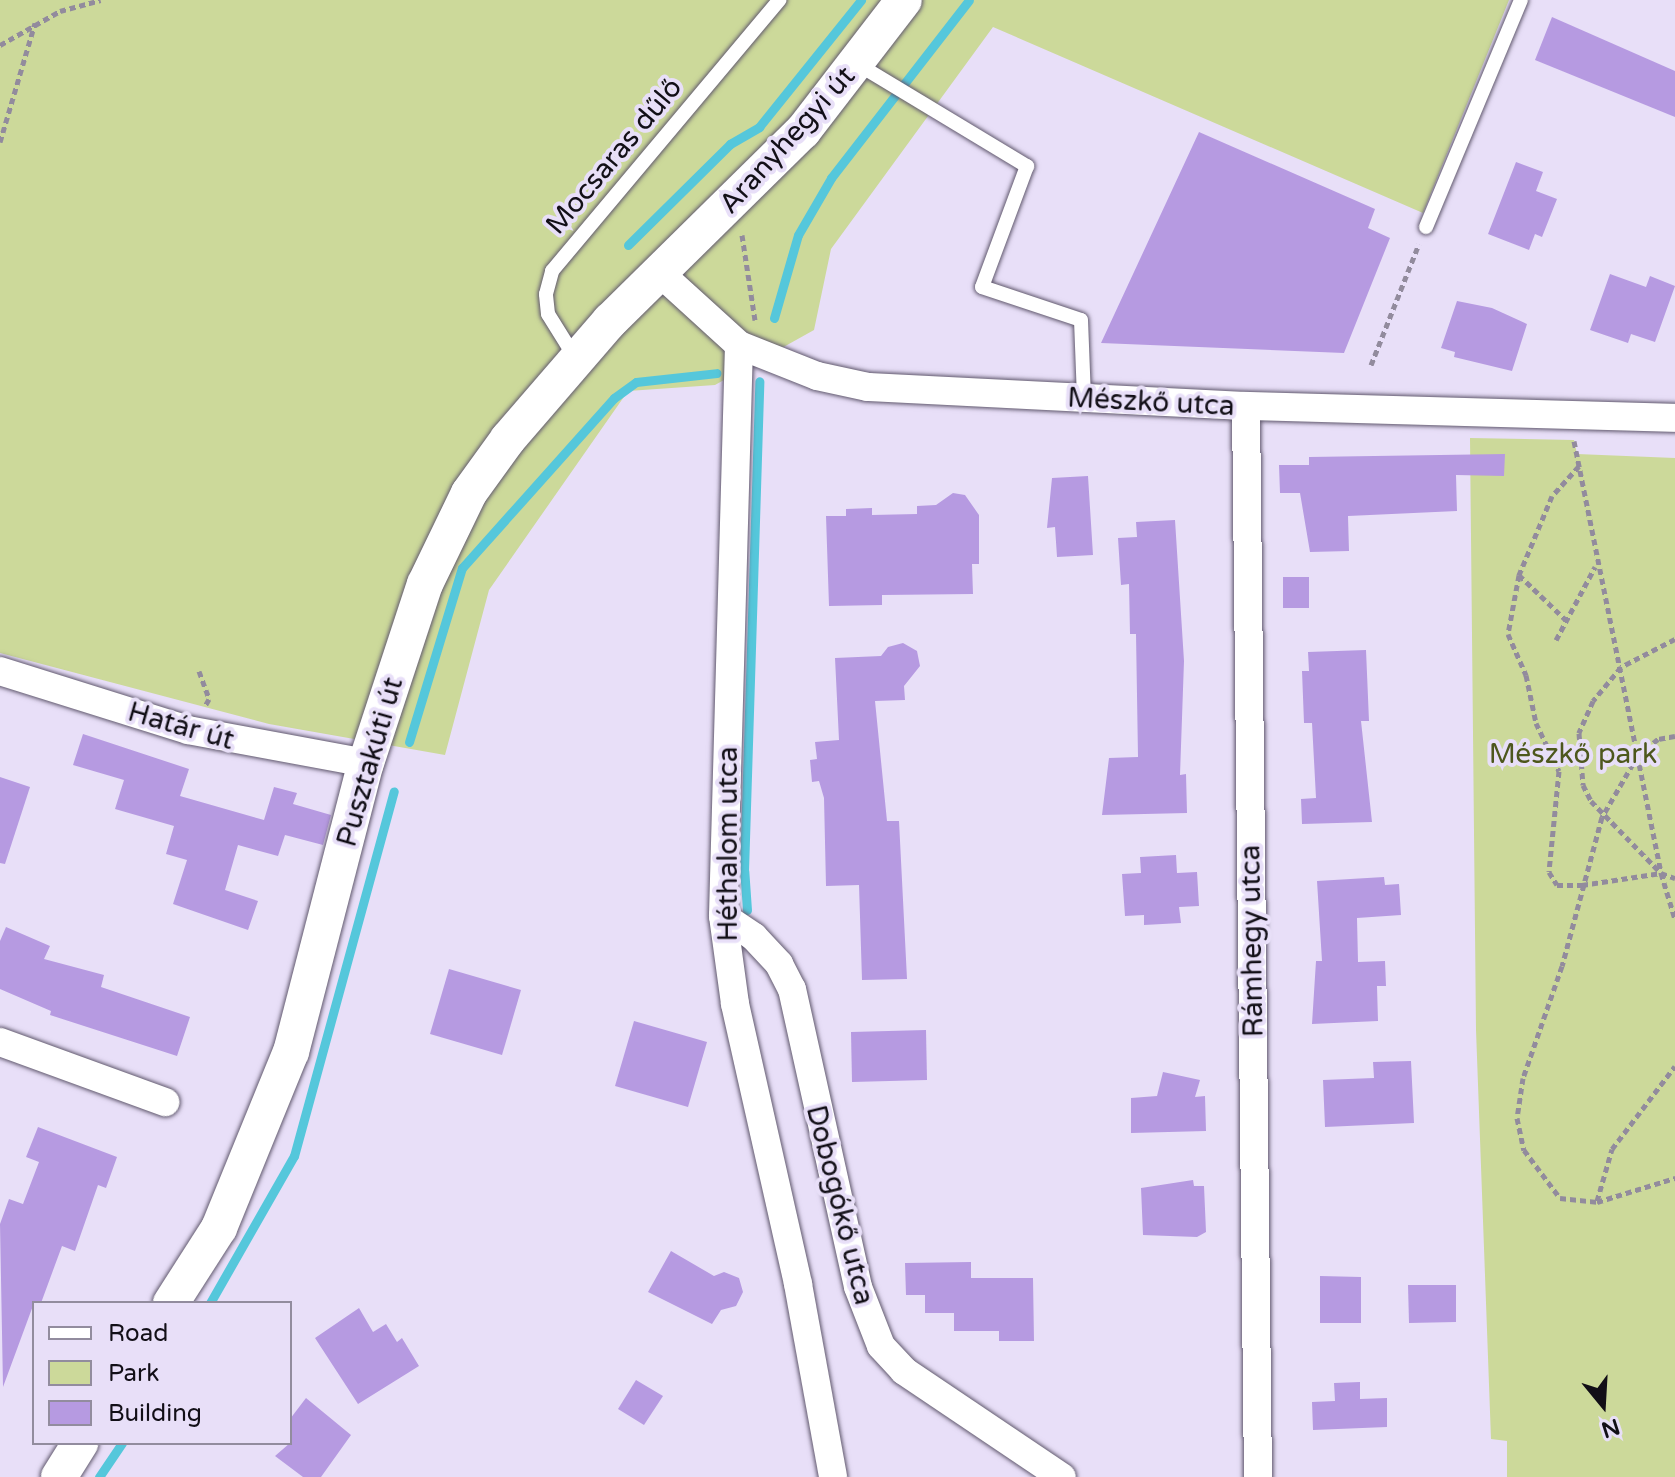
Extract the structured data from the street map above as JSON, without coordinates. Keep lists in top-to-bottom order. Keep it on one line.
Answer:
{"streets":{"street":["Aranyhegyi út","Mészkő utca","Határ út","Pusztakúti út","Héthalom utca","Rámhegy utca","Dobogókő utca"],"lane":["Mocsaras dűlő"]},"crossings":[["Aranyhegyi út","Mészkő utca"],["Aranyhegyi út","Pusztakúti út"],["Mocsaras dűlő","Pusztakúti út"],["Mészkő utca","Pusztakúti út"],["Mészkő utca","Héthalom utca"],["Mészkő utca","Rámhegy utca"],["Határ út","Pusztakúti út"],["Héthalom utca","Dobogókő utca"]],"parks":["Mészkő park"],"legend":["Road","Park","Building"],"north":"bottom"}
